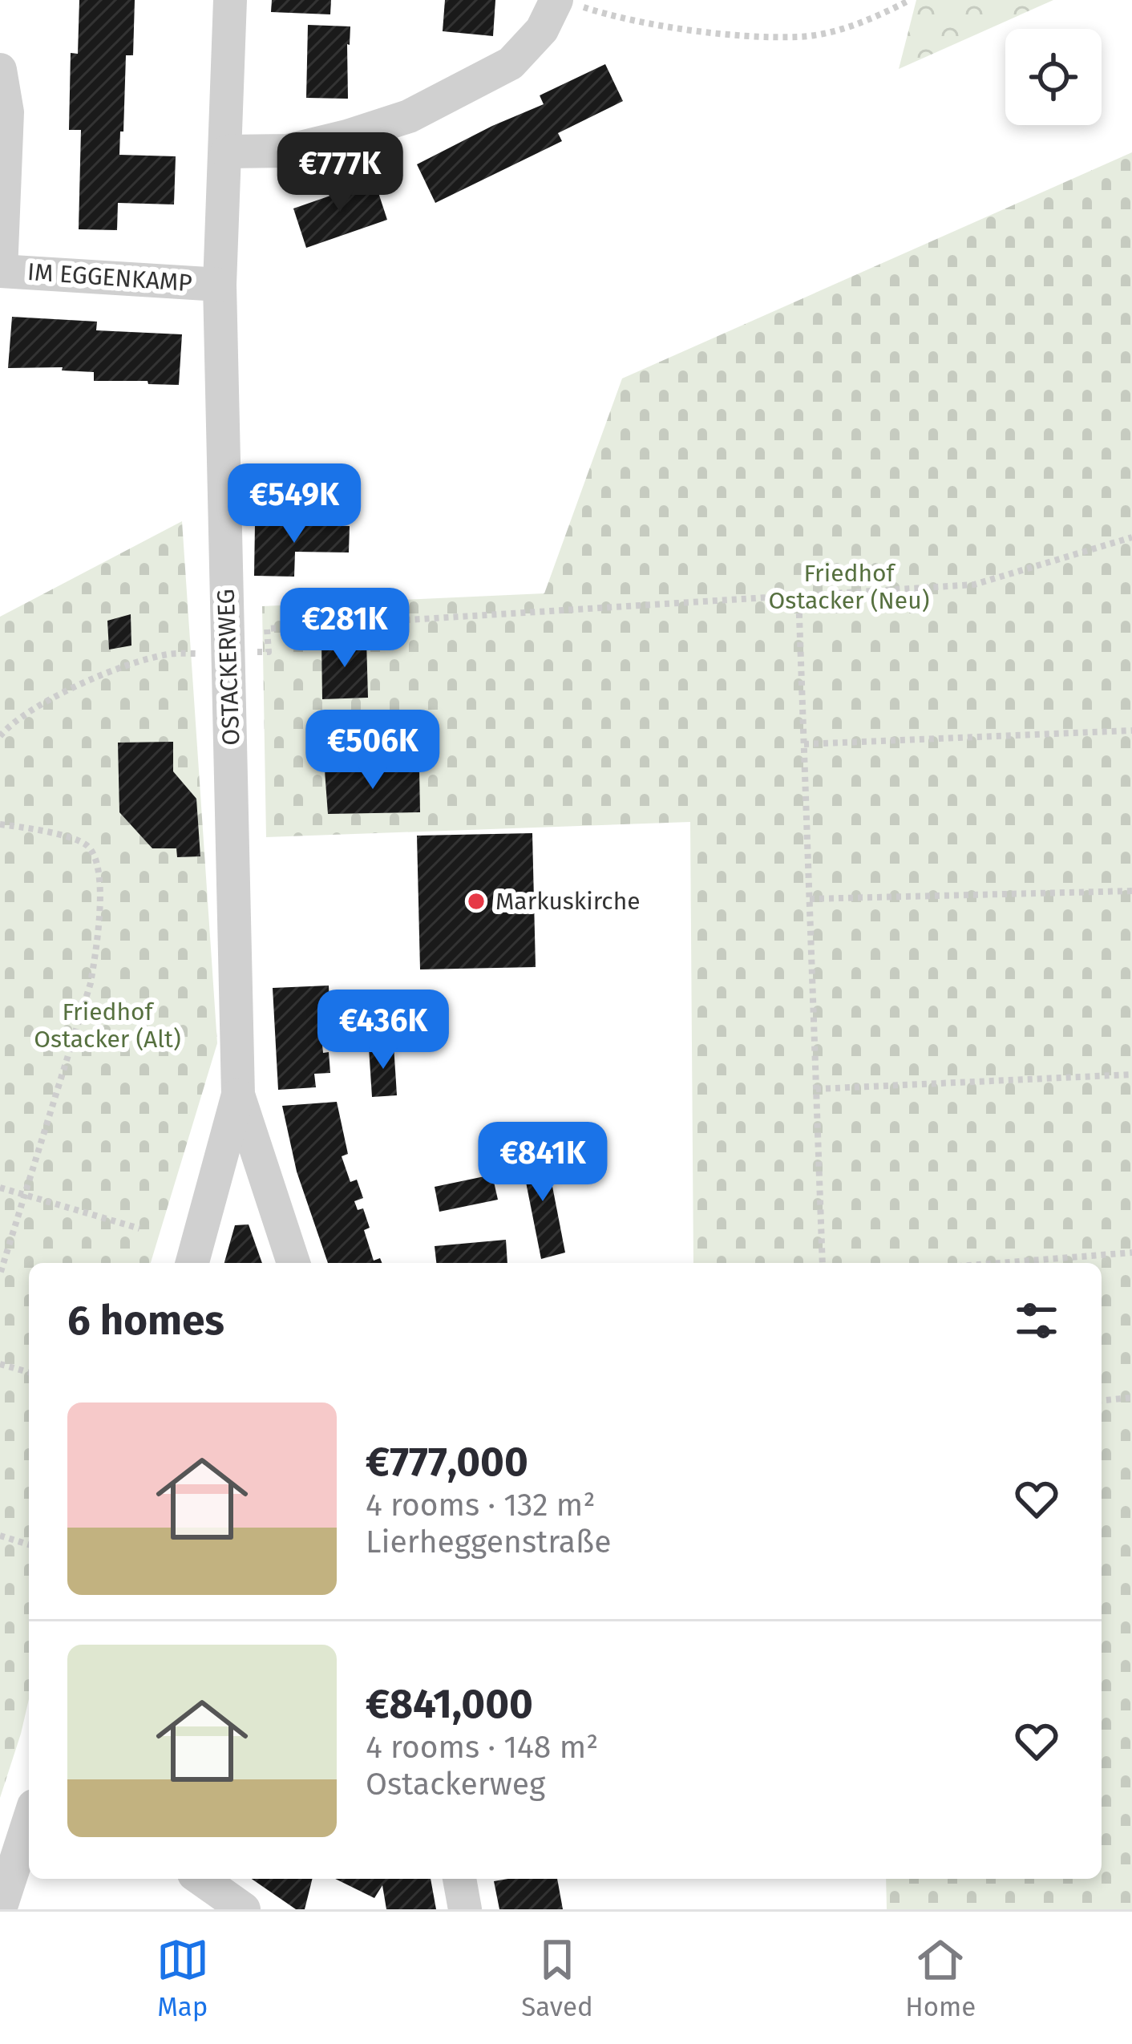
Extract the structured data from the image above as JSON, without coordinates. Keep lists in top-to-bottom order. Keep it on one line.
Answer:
{"streets":{"street":["IM EGGENKAMP","OSTACKERWEG"]},"crossings":[["IM EGGENKAMP","OSTACKERWEG"]],"parks":["Friedhof Ostacker (Neu)","Friedhof Ostacker (Alt)"],"places":["Markuskirche"],"page":{"price":["€777K","€549K","€281K","€506K","€436K","€841K"],"heading":"6 homes","list":[{"name":"€777,000","note":"4 rooms · 132 m² · Lierheggenstraße"},{"name":"€841,000","note":"4 rooms · 148 m² · Ostackerweg"}],"tabs":["Map","Saved","Home"]}}
